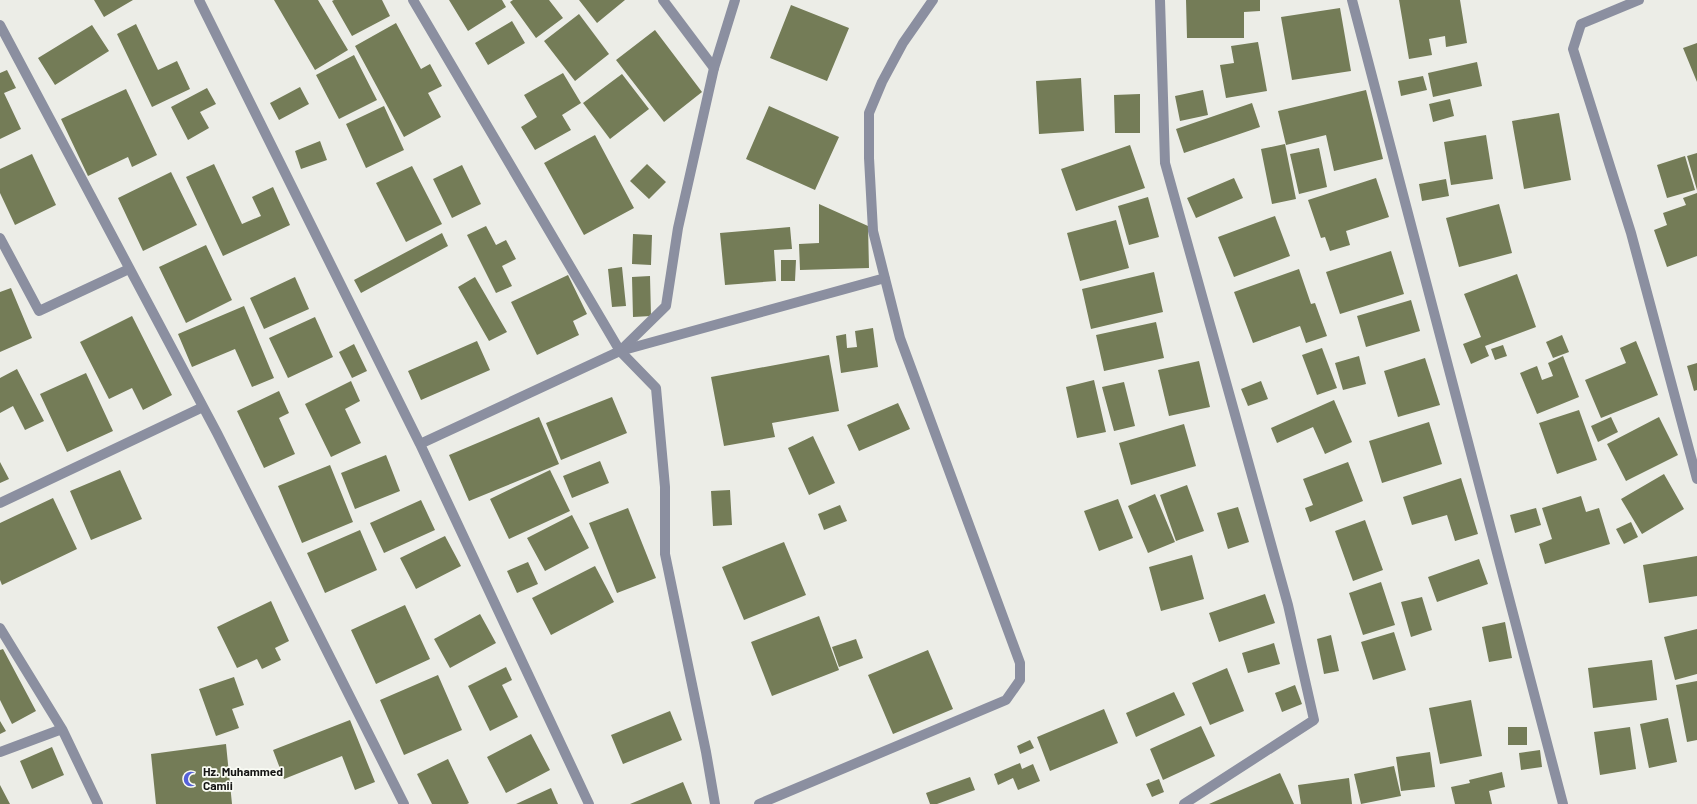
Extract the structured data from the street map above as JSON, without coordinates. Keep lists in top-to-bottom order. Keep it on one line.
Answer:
{"places":{"mosque":["Hz. Muhammed Camii"]}}
